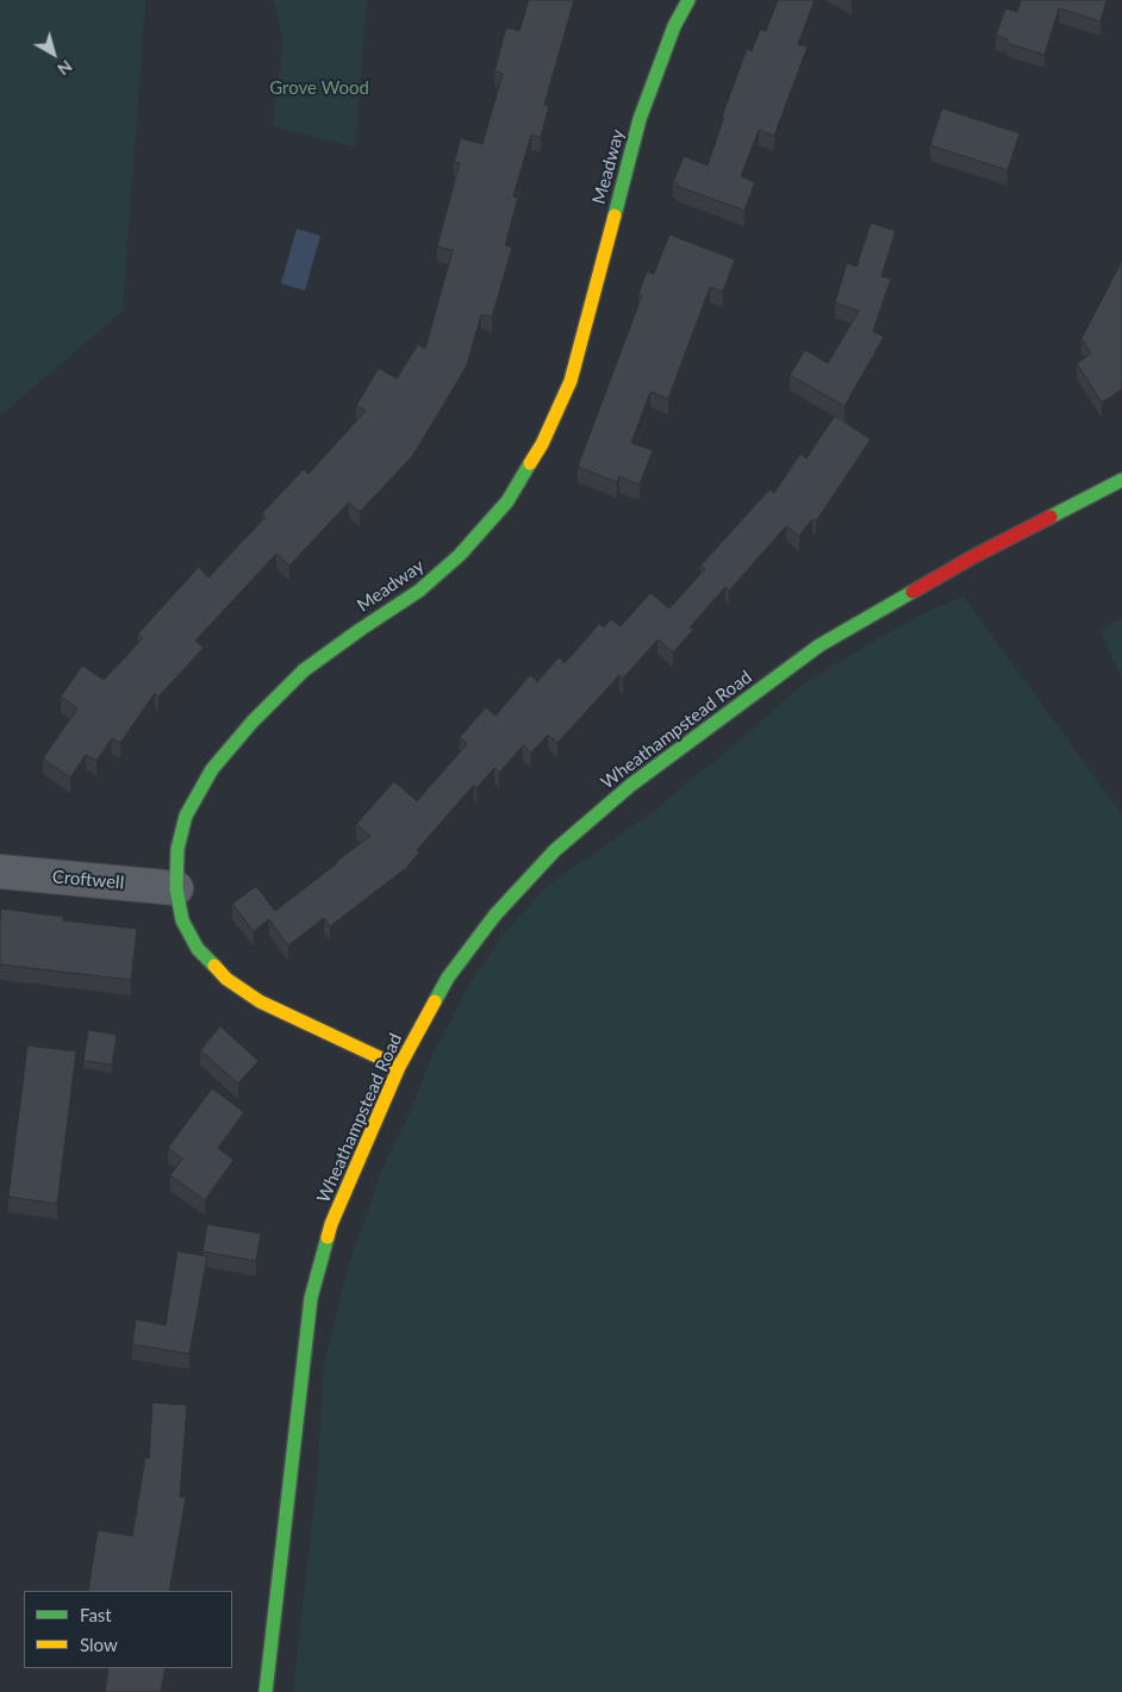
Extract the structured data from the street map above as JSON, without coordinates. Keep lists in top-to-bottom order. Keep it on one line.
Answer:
{"streets":{"street":["Meadway","Wheathampstead Road","Croftwell"]},"crossings":[["Meadway","Wheathampstead Road"],["Meadway","Croftwell"]],"parks":["Grove Wood"],"legend":["Fast","Slow"],"north":"bottom right"}
